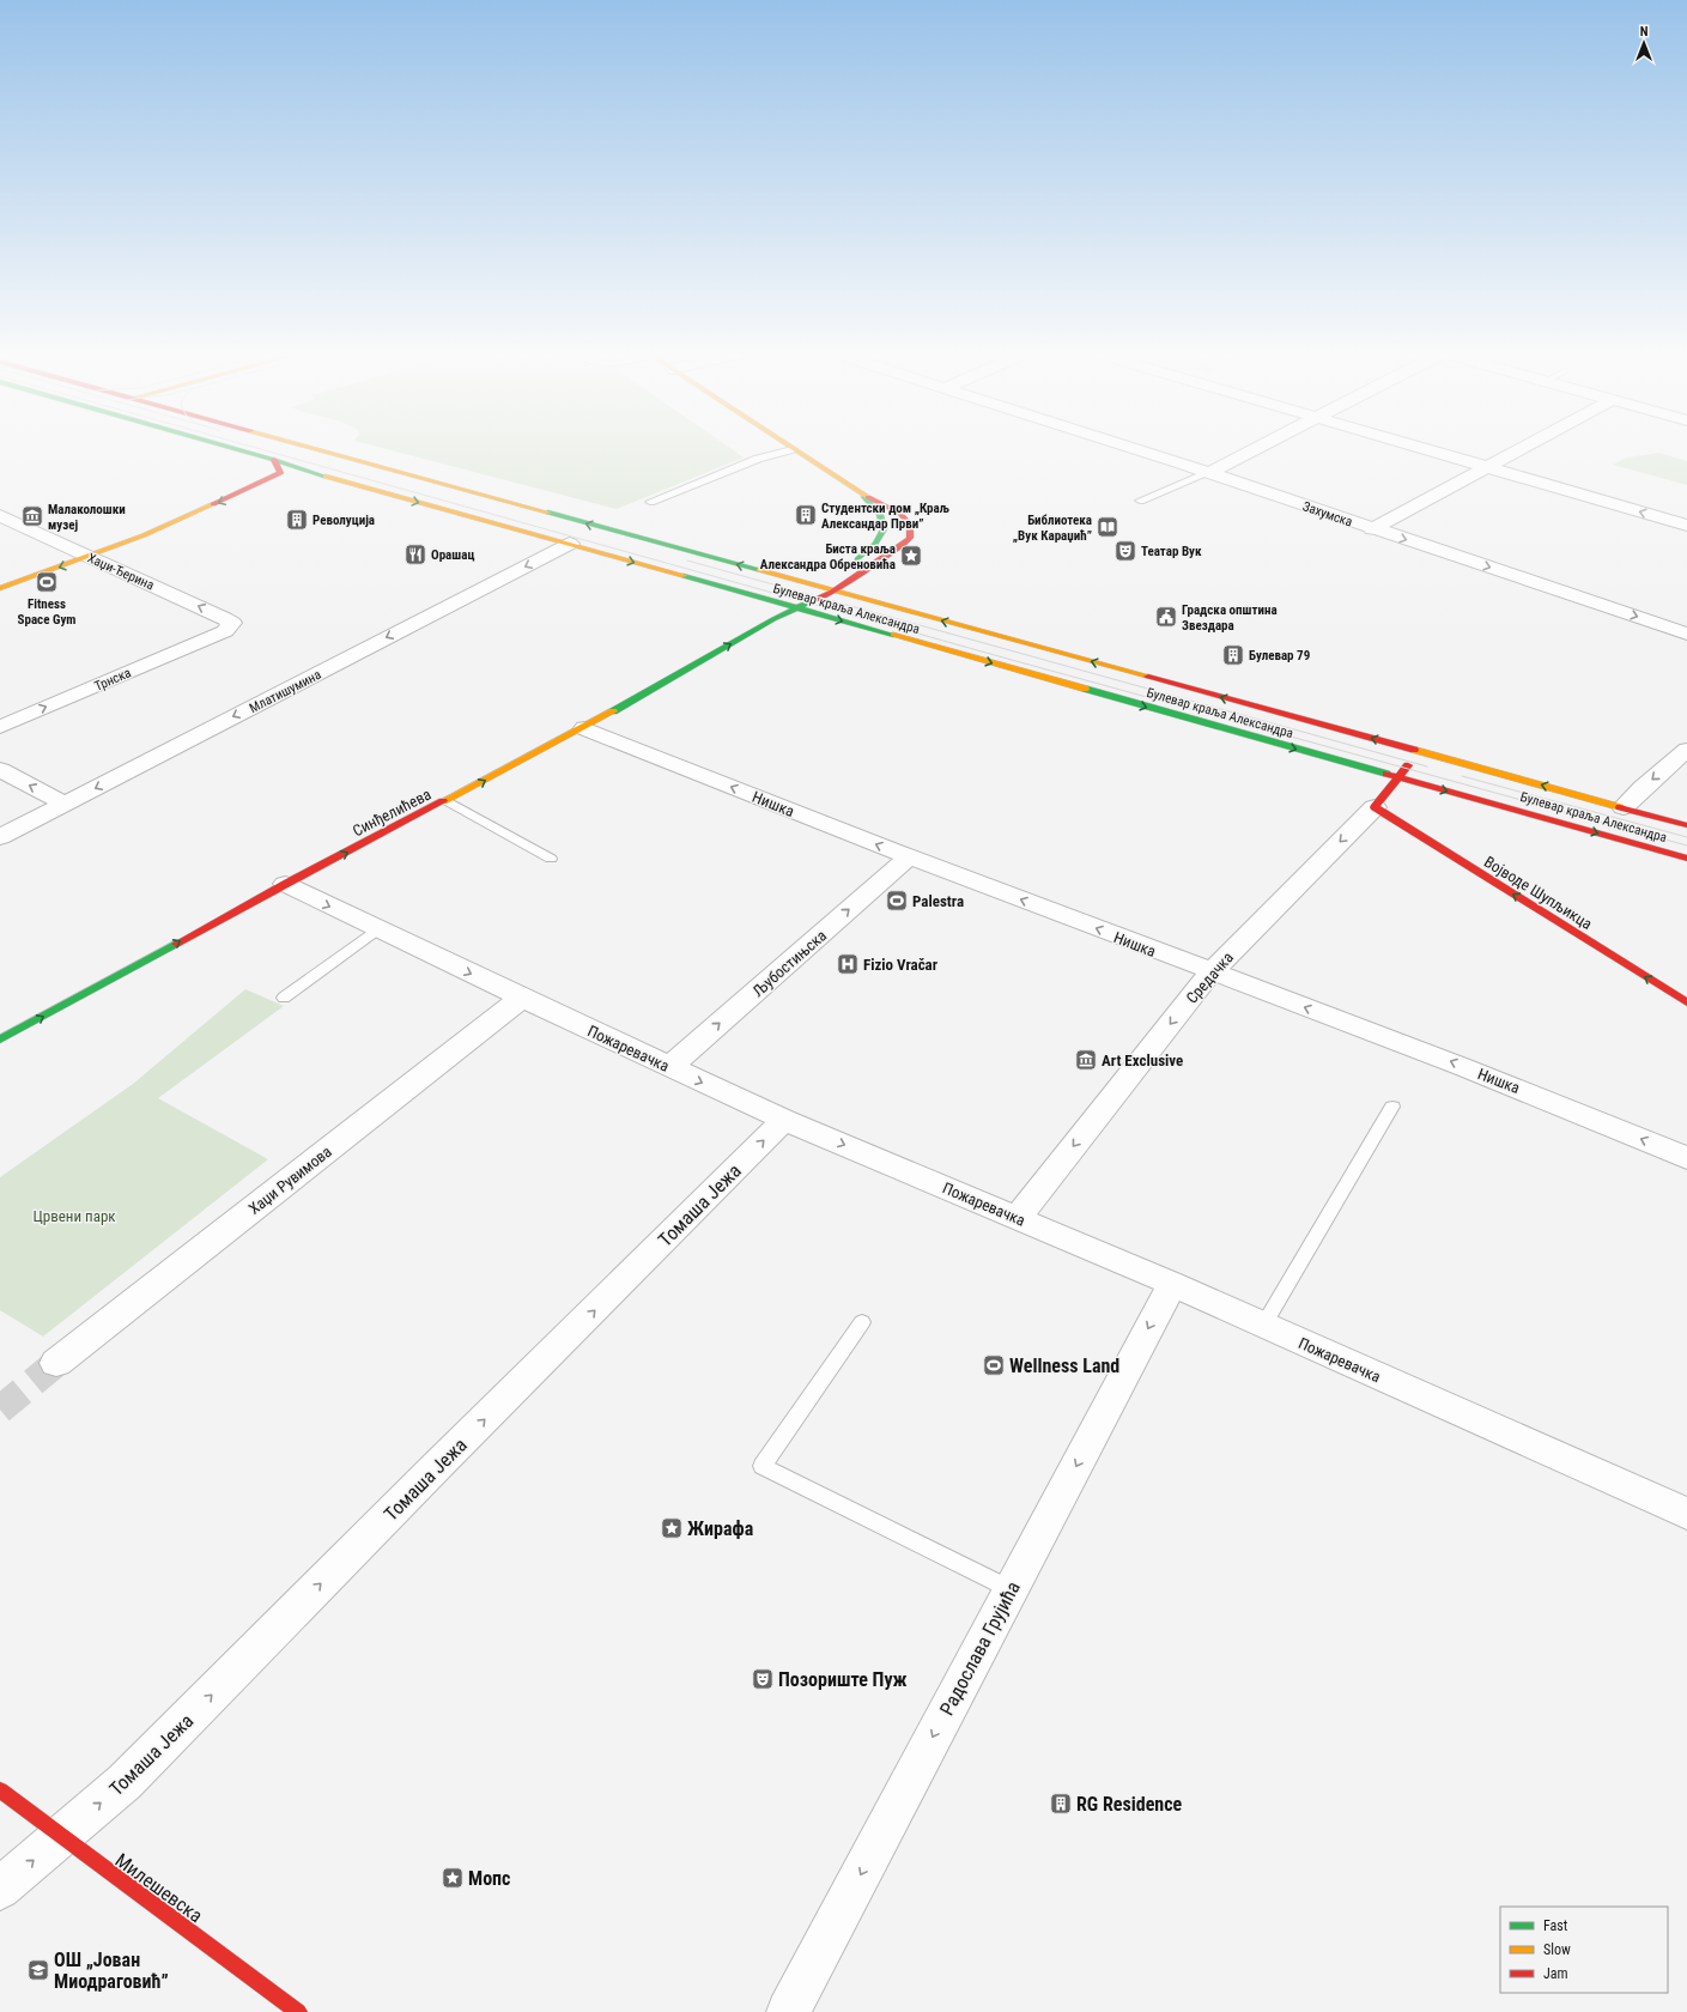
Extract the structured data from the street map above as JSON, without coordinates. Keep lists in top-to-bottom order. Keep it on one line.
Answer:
{"streets":{"main road":["Булевар краља Александра","Синђелићева","Војводе Шупљикца","Средачка","Милешевска"],"street":["Захумска","Хаџи-Ђерина","Трнска","Млатишумина","Нишка","Љубостињска","Пожаревачка","Хаџи Рувимова","Томаша Јежа","Радослава Грујића"]},"crossings":[["Хаџи-Ђерина","Трнска"],["Булевар краља Александра","Млатишумина"],["Булевар краља Александра","Синђелићева"],["Булевар краља Александра","Средачка"],["Нишка","Синђелићева"],["Нишка","Љубостињска"],["Нишка","Средачка"],["Синђелићева","Пожаревачка"],["Војводе Шупљикца","Средачка"],["Љубостињска","Пожаревачка"],["Средачка","Пожаревачка"],["Пожаревачка","Хаџи Рувимова"],["Пожаревачка","Томаша Јежа"],["Пожаревачка","Радослава Грујића"],["Томаша Јежа","Милешевска"]],"one_way":["Трнска","Млатишумина","Нишка","Синђелићева","Војводе Шупљикца","Љубостињска","Средачка","Пожаревачка","Томаша Јежа","Радослава Грујића"],"parks":["Црвени парк"],"places":{"building":["Студентски дом „Краљ Александар Први”","Револуција","Булевар 79","RG Residence"],"museum":["Малаколошки музеј","Art Exclusive"],"library":["Библиотека „Вук Караџић”"],"theatre":["Театар Вук","Позориште Пуж"],"restaurant":["Орашац"],"place":["Биста краља Александра Обреновића","Жирафа","Мопс"],"sports":["Fitness Space Gym","Palestra","Wellness Land"],"public building":["Градска општина Звездара"],"hospital":["Fizio Vračar"],"school or university":["ОШ „Јован Миодраговић”"]},"legend":["Fast","Slow","Jam"],"north":"top"}
